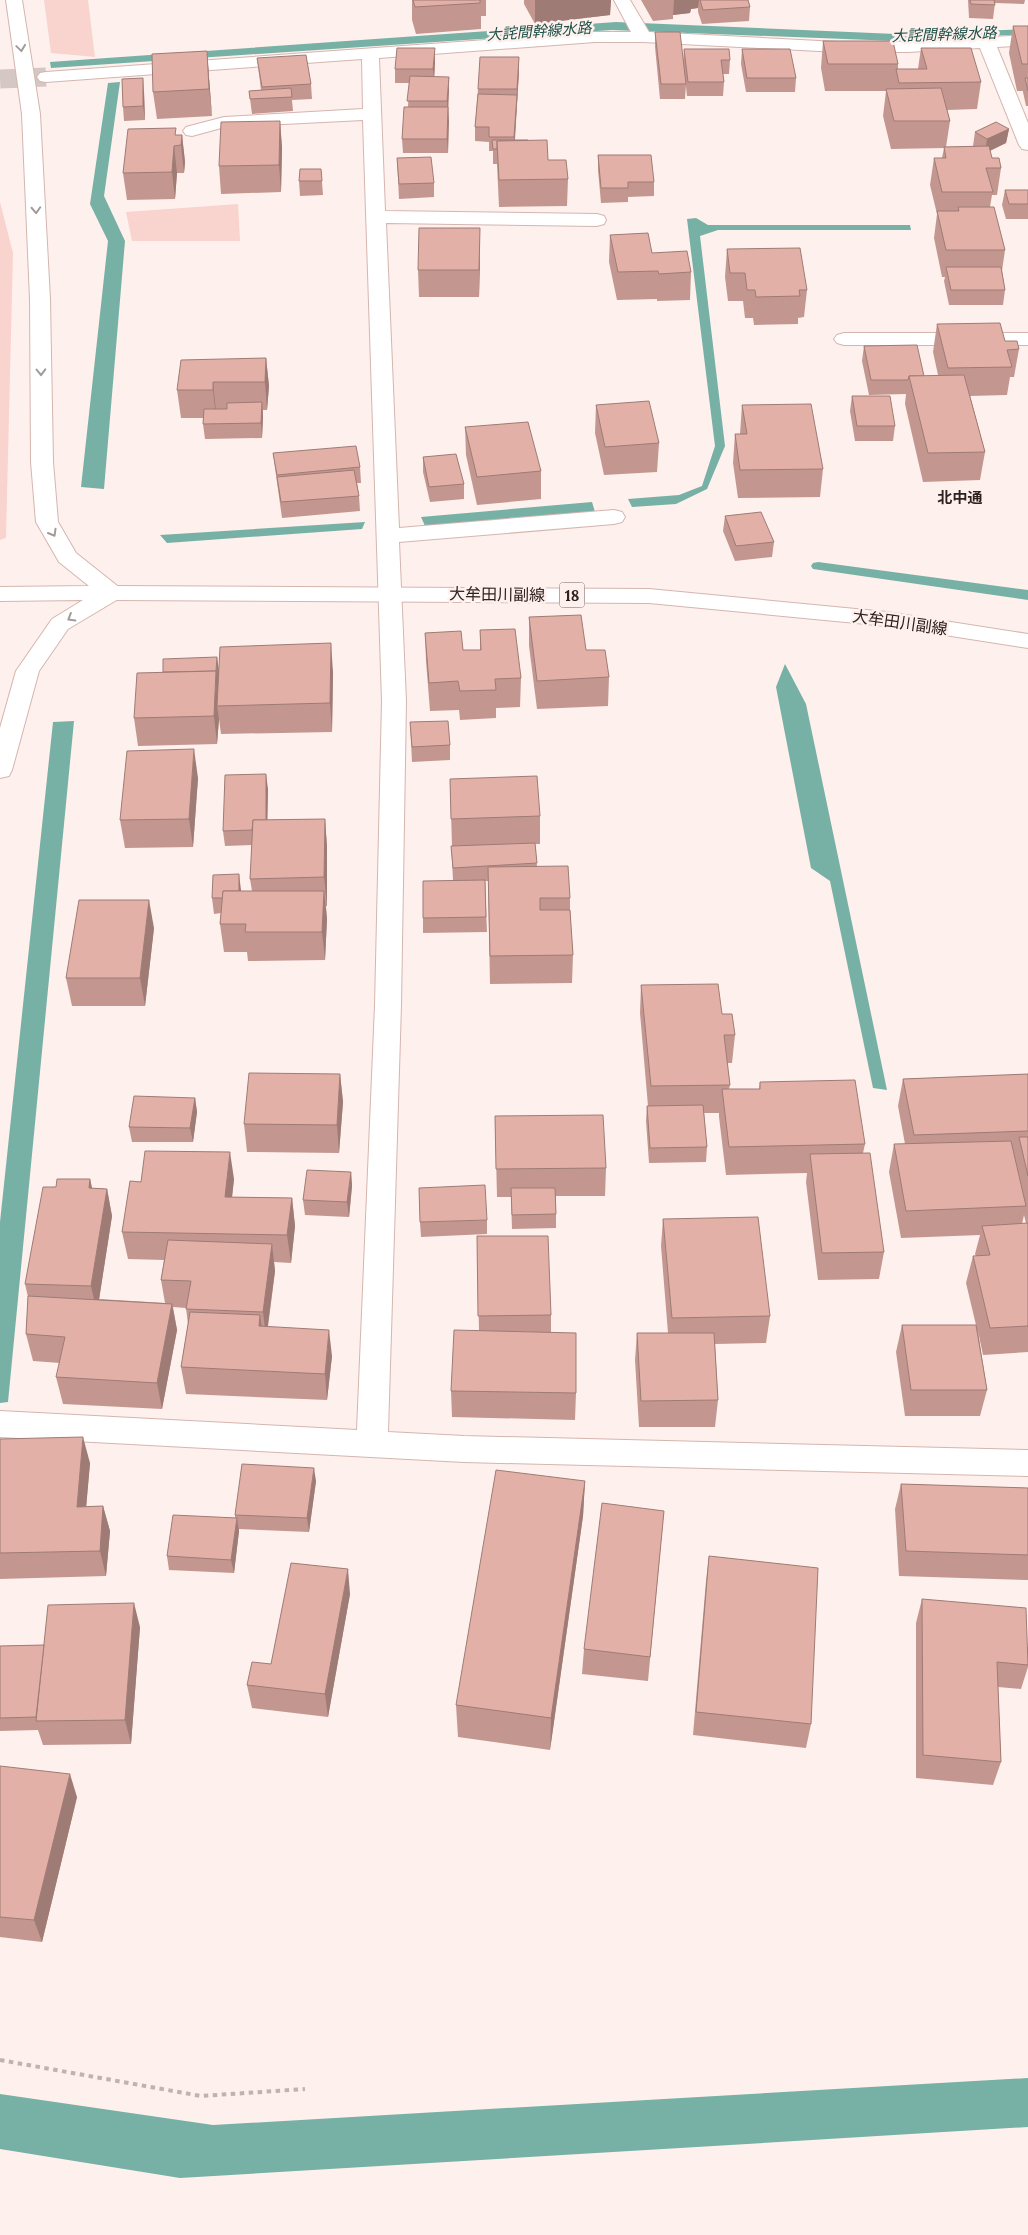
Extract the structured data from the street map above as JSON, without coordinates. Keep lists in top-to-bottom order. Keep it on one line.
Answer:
{"streets":{"main road":["大牟田川副線","18"]},"districts":["北中通"],"water":["大詫間幹線水路"]}
